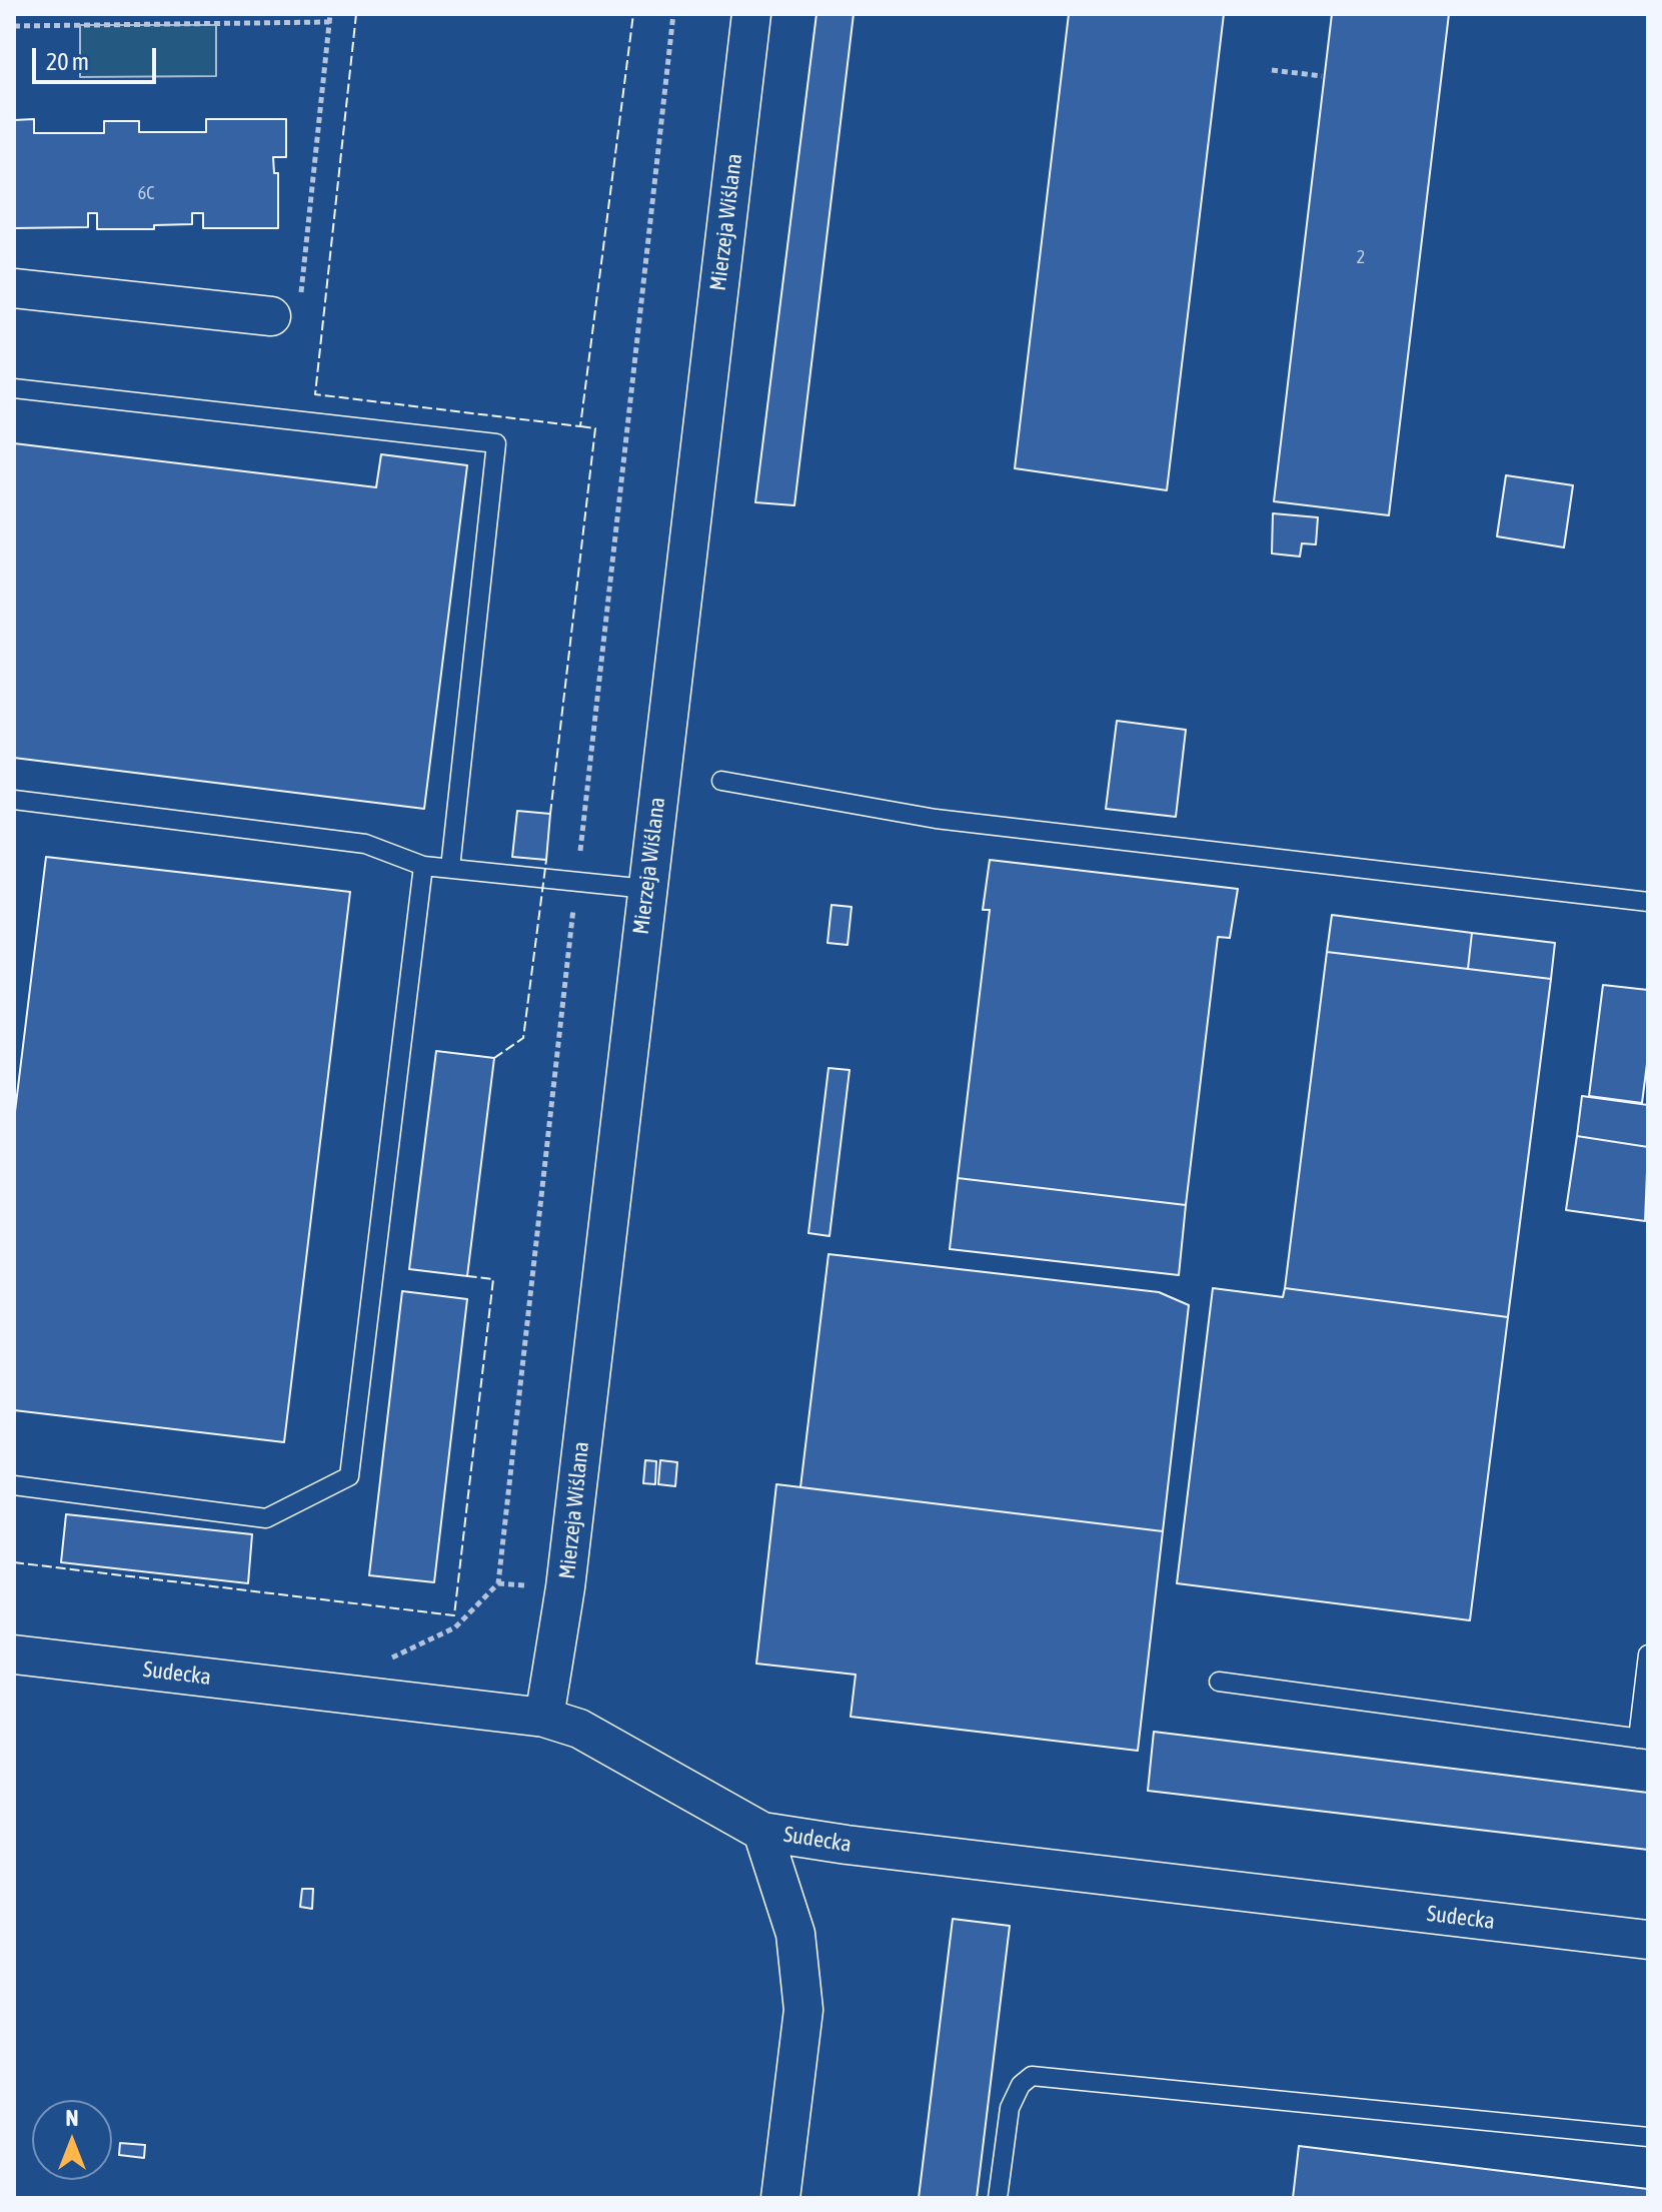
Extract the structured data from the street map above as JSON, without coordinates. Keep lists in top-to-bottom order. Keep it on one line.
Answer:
{"streets":{"street":["Mierzeja Wiślana","Sudecka"]},"crossings":[["Mierzeja Wiślana","Sudecka"]],"house_numbers":["6C","2"],"scale_bar":"20 m","north":"top"}
